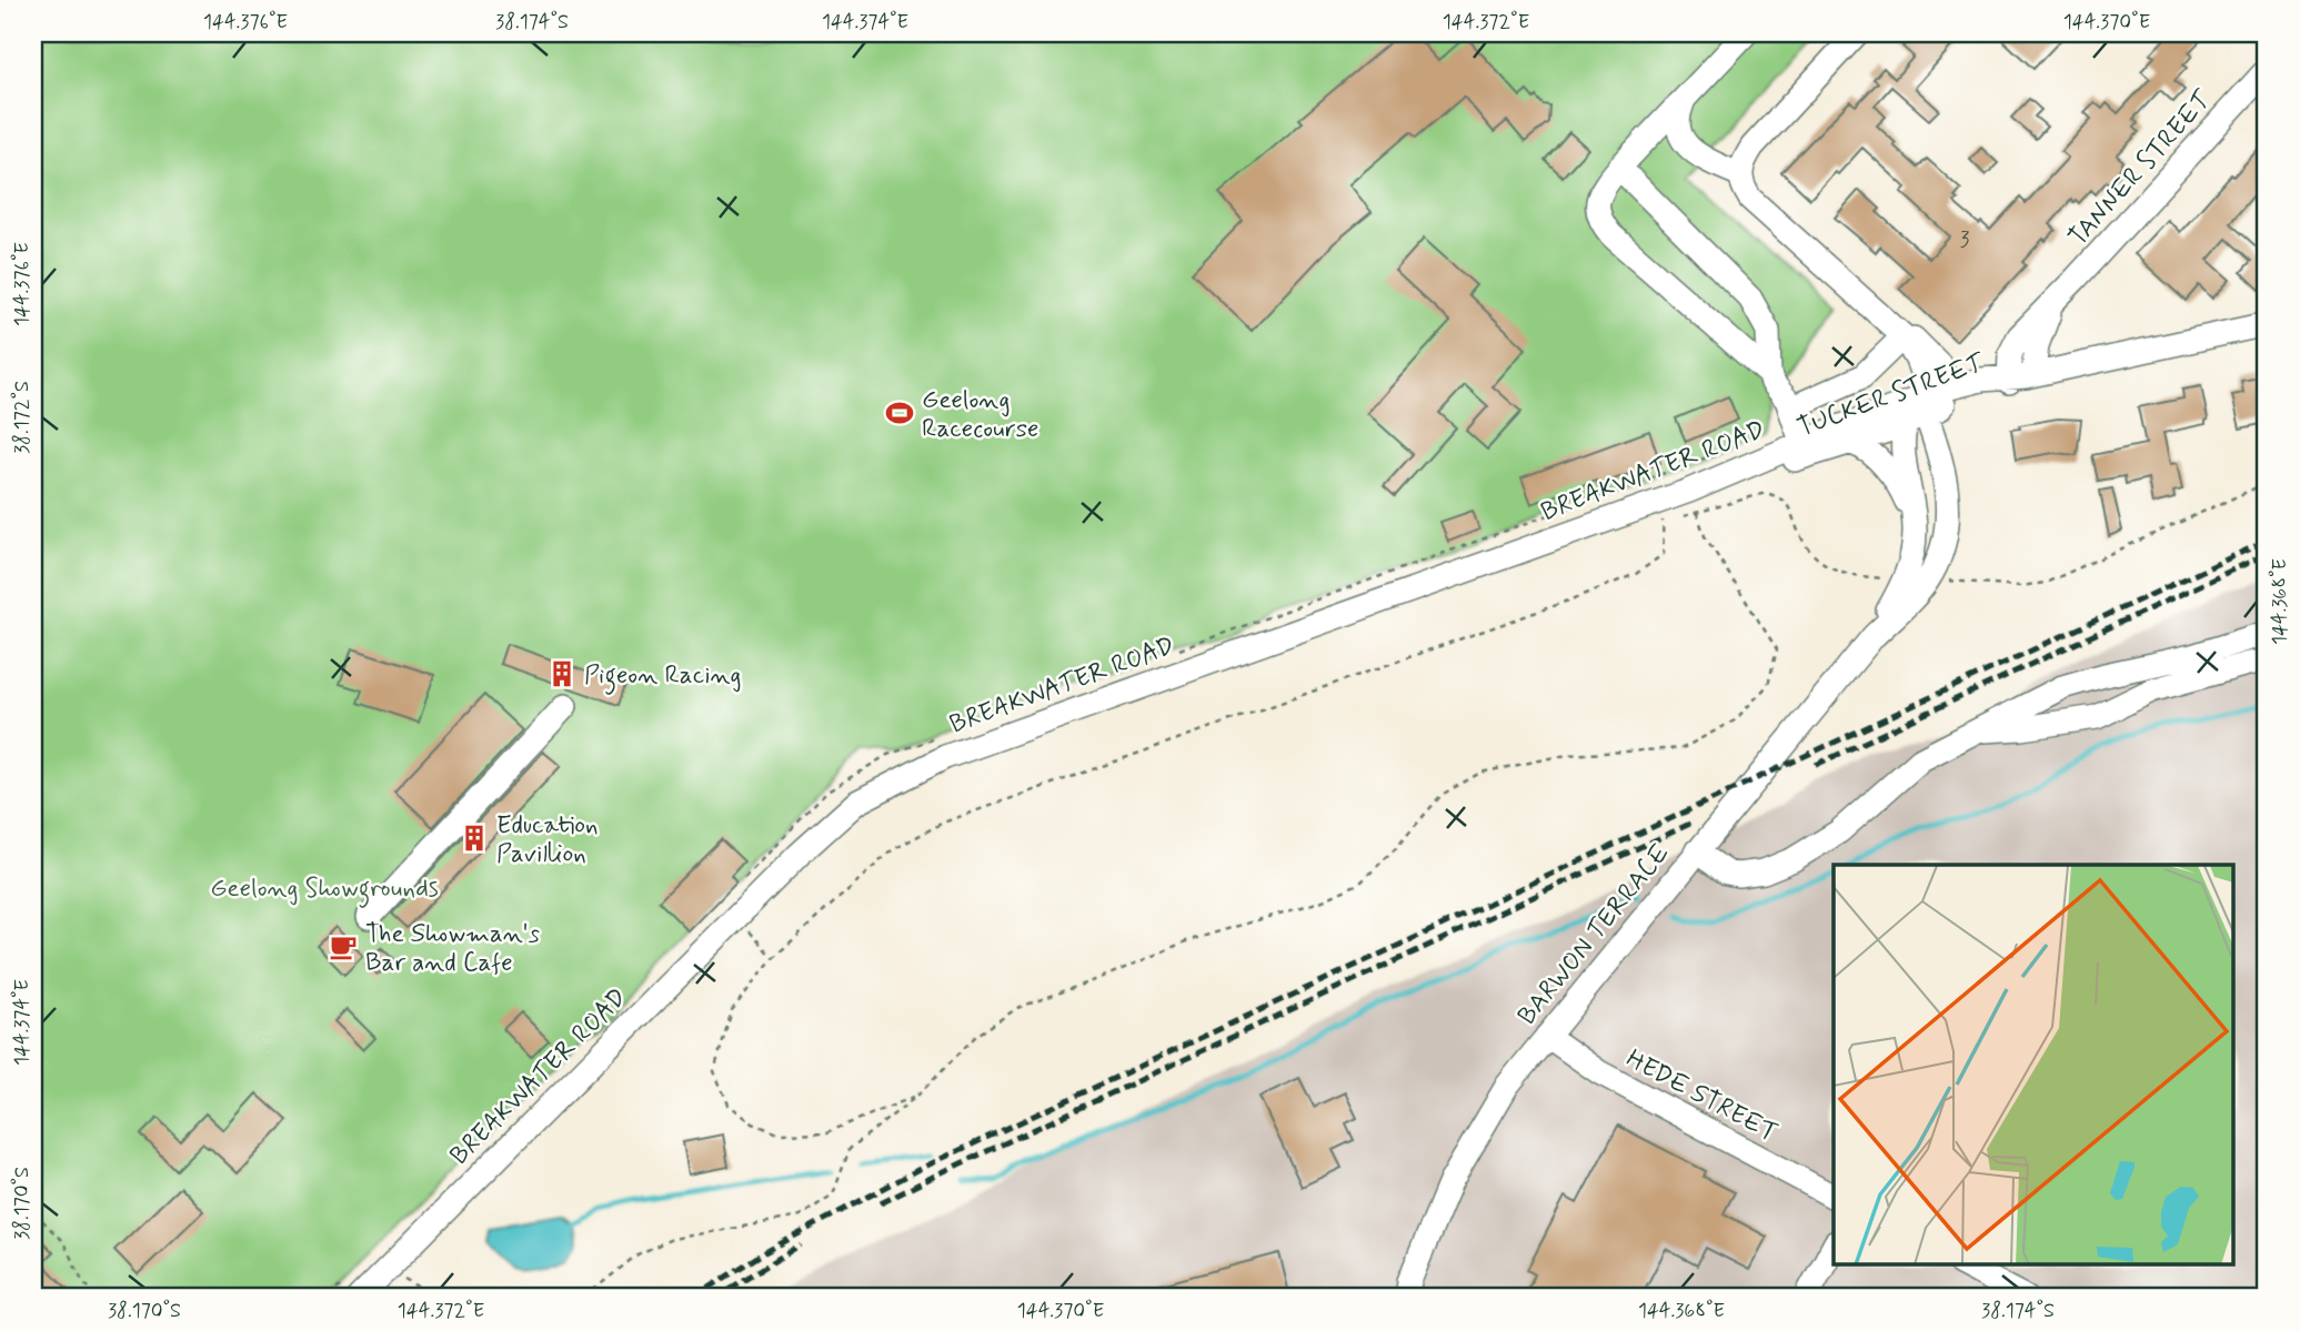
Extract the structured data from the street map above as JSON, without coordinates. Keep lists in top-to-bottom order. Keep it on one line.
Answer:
{"streets":{"street":["TANNER STREET","TUCKER STREET","BREAKWATER ROAD","BARWON TERRACE","HEDE STREET"]},"crossings":[["TANNER STREET","TUCKER STREET"],["TUCKER STREET","BREAKWATER ROAD"],["TUCKER STREET","BARWON TERRACE"],["BREAKWATER ROAD","BARWON TERRACE"],["BARWON TERRACE","HEDE STREET"]],"parks":["Geelong Showgrounds"],"places":{"sports":["Geelong Racecourse"],"building":["Pigeon Racing","Education Pavillion"],"cafe":["The Showman's Bar and Cafe"]},"house_numbers":["3"],"coordinates":["144.376°E","38.174°S","144.374°E","144.372°E","144.370°E","38.172°S","144.368°E","38.170°S"]}
